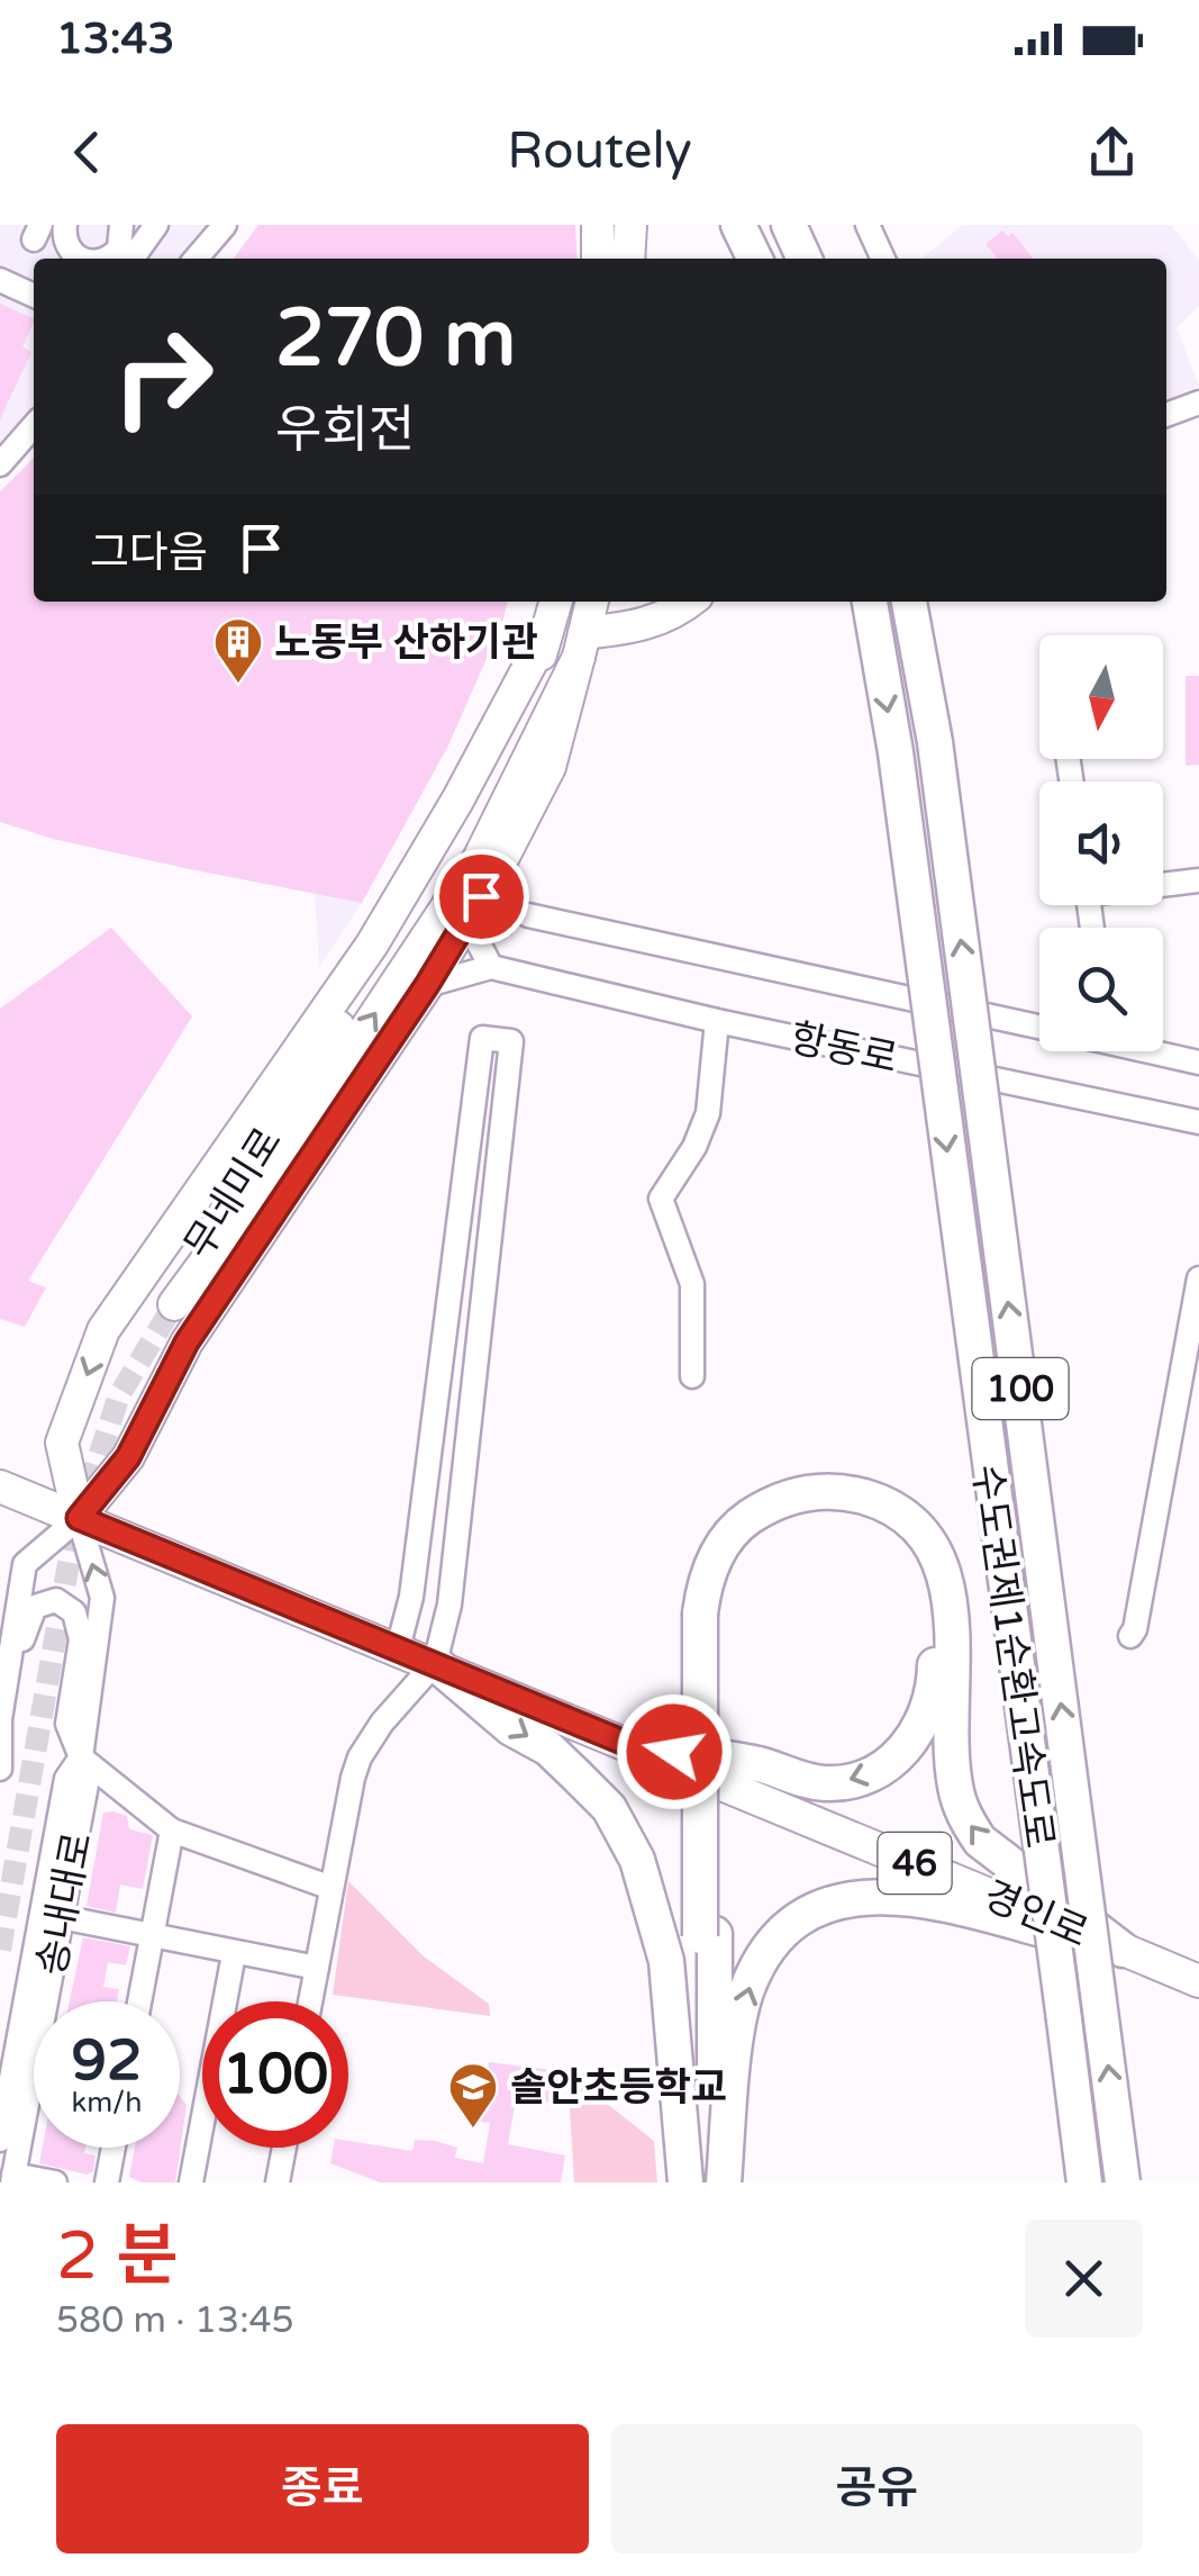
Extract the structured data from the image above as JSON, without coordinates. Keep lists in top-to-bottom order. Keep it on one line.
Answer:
{"streets":{"highway":["100","수도권제1순환고속도로"],"main road":["무네미로","46","경인로"],"street":["항동로","송내대로"]},"crossings":[["송내대로","경인로"]],"places":{"building":["노동부 산하기관"],"school or university":["솔안초등학교"]},"north":"bottom","page":{"status":"13:43","header":"Routely","turn":["270 m","우회전"],"then":"그다음","speed":"92 km/h","limit":"100","heading":["2 분","580 m · 13:45"],"buttons":["종료","공유"]}}
